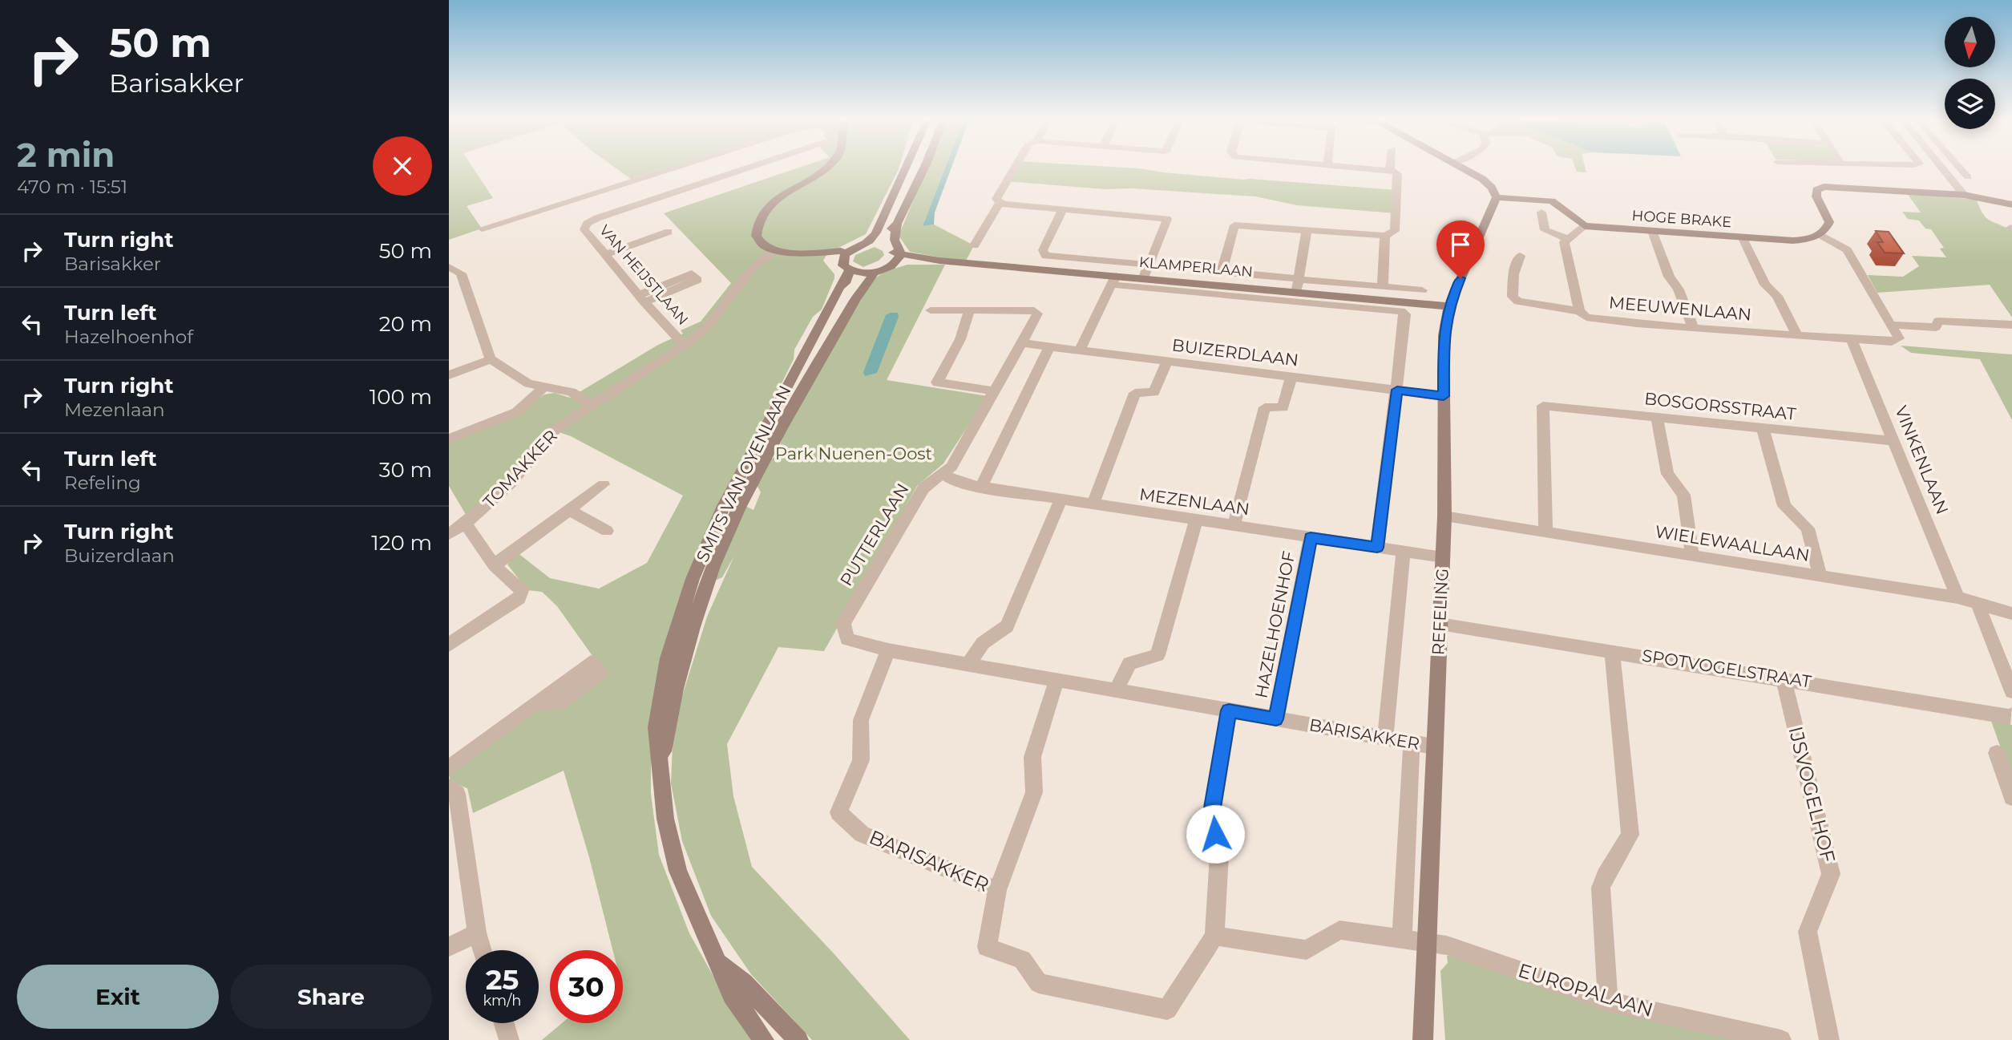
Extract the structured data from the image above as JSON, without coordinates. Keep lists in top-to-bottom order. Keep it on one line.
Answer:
{"streets":{"street":["HOGE BRAKE","KLAMPERLAAN","VAN HEIJSTLAAN","MEEUWENLAAN","BUIZERDLAAN","BOSGORSSTRAAT","VINKENLAAN","TOMAKKER","SMITS VAN OYENLAAN","MEZENLAAN","PUTTERLAAN","WIELEWAALLAAN","REFELING","HAZELHOENHOF","SPOTVOGELSTRAAT","BARISAKKER","IJSVOGELHOF","EUROPALAAN"]},"crossings":[["KLAMPERLAAN","BUIZERDLAAN"],["KLAMPERLAAN","REFELING"],["VAN HEIJSTLAAN","TOMAKKER"],["MEEUWENLAAN","VINKENLAAN"],["BUIZERDLAAN","PUTTERLAAN"],["BUIZERDLAAN","REFELING"],["BOSGORSSTRAAT","VINKENLAAN"],["BOSGORSSTRAAT","WIELEWAALLAAN"],["VINKENLAAN","WIELEWAALLAAN"],["MEZENLAAN","PUTTERLAAN"],["MEZENLAAN","REFELING"],["MEZENLAAN","HAZELHOENHOF"],["PUTTERLAAN","BARISAKKER"],["WIELEWAALLAAN","REFELING"],["REFELING","SPOTVOGELSTRAAT"],["REFELING","BARISAKKER"],["REFELING","EUROPALAAN"],["HAZELHOENHOF","BARISAKKER"],["SPOTVOGELSTRAAT","IJSVOGELHOF"]],"parks":["Park Nuenen-Oost"],"north":"bottom","page":{"turn":["50 m","Barisakker"],"heading":["2 min","470 m · 15:51"],"list":[{"name":"Turn right","note":"Barisakker","value":"50 m"},{"name":"Turn left","note":"Hazelhoenhof","value":"20 m"},{"name":"Turn right","note":"Mezenlaan","value":"100 m"},{"name":"Turn left","note":"Refeling","value":"30 m"},{"name":"Turn right","note":"Buizerdlaan","value":"120 m"}],"speed":"25 km/h","limit":"30","buttons":["Exit","Share"]}}
